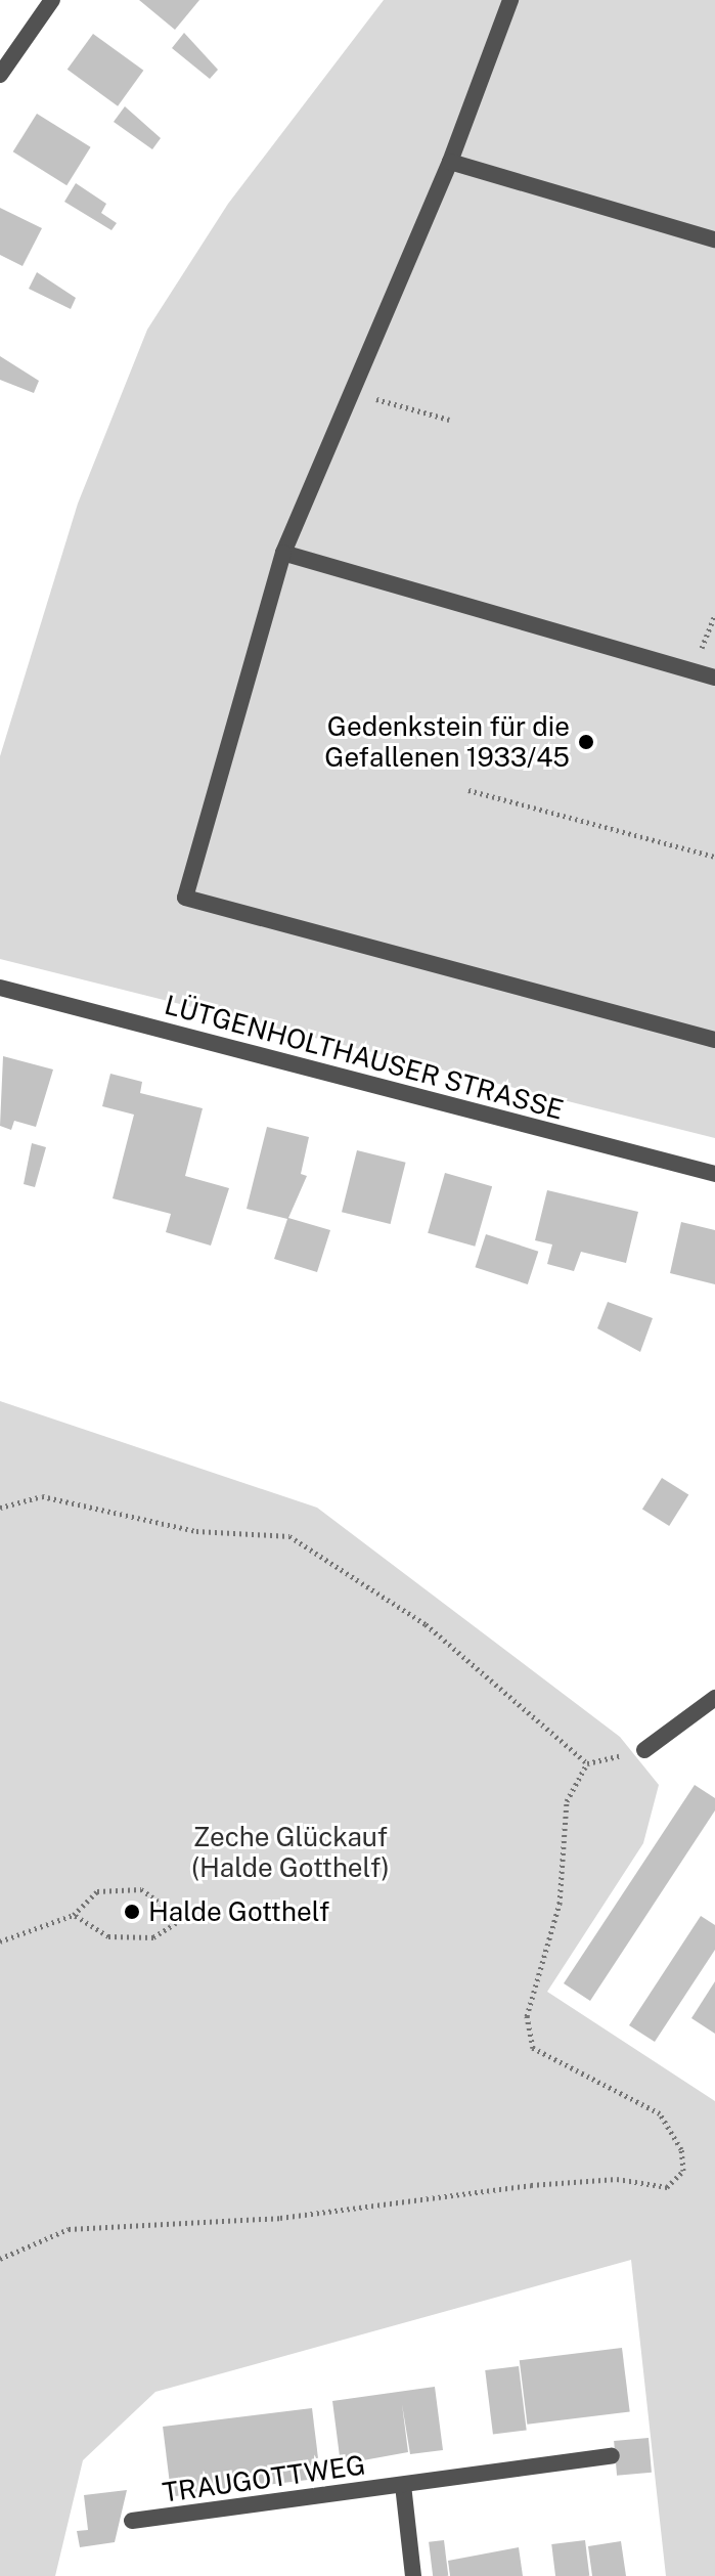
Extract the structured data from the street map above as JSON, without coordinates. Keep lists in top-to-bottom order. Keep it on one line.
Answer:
{"streets":{"street":["LÜTGENHOLTHAUSER STRASSE","TRAUGOTTWEG"]},"parks":["Zeche Glückauf (Halde Gotthelf)"],"places":["Gedenkstein für die Gefallenen 1933/45","Halde Gotthelf"]}
